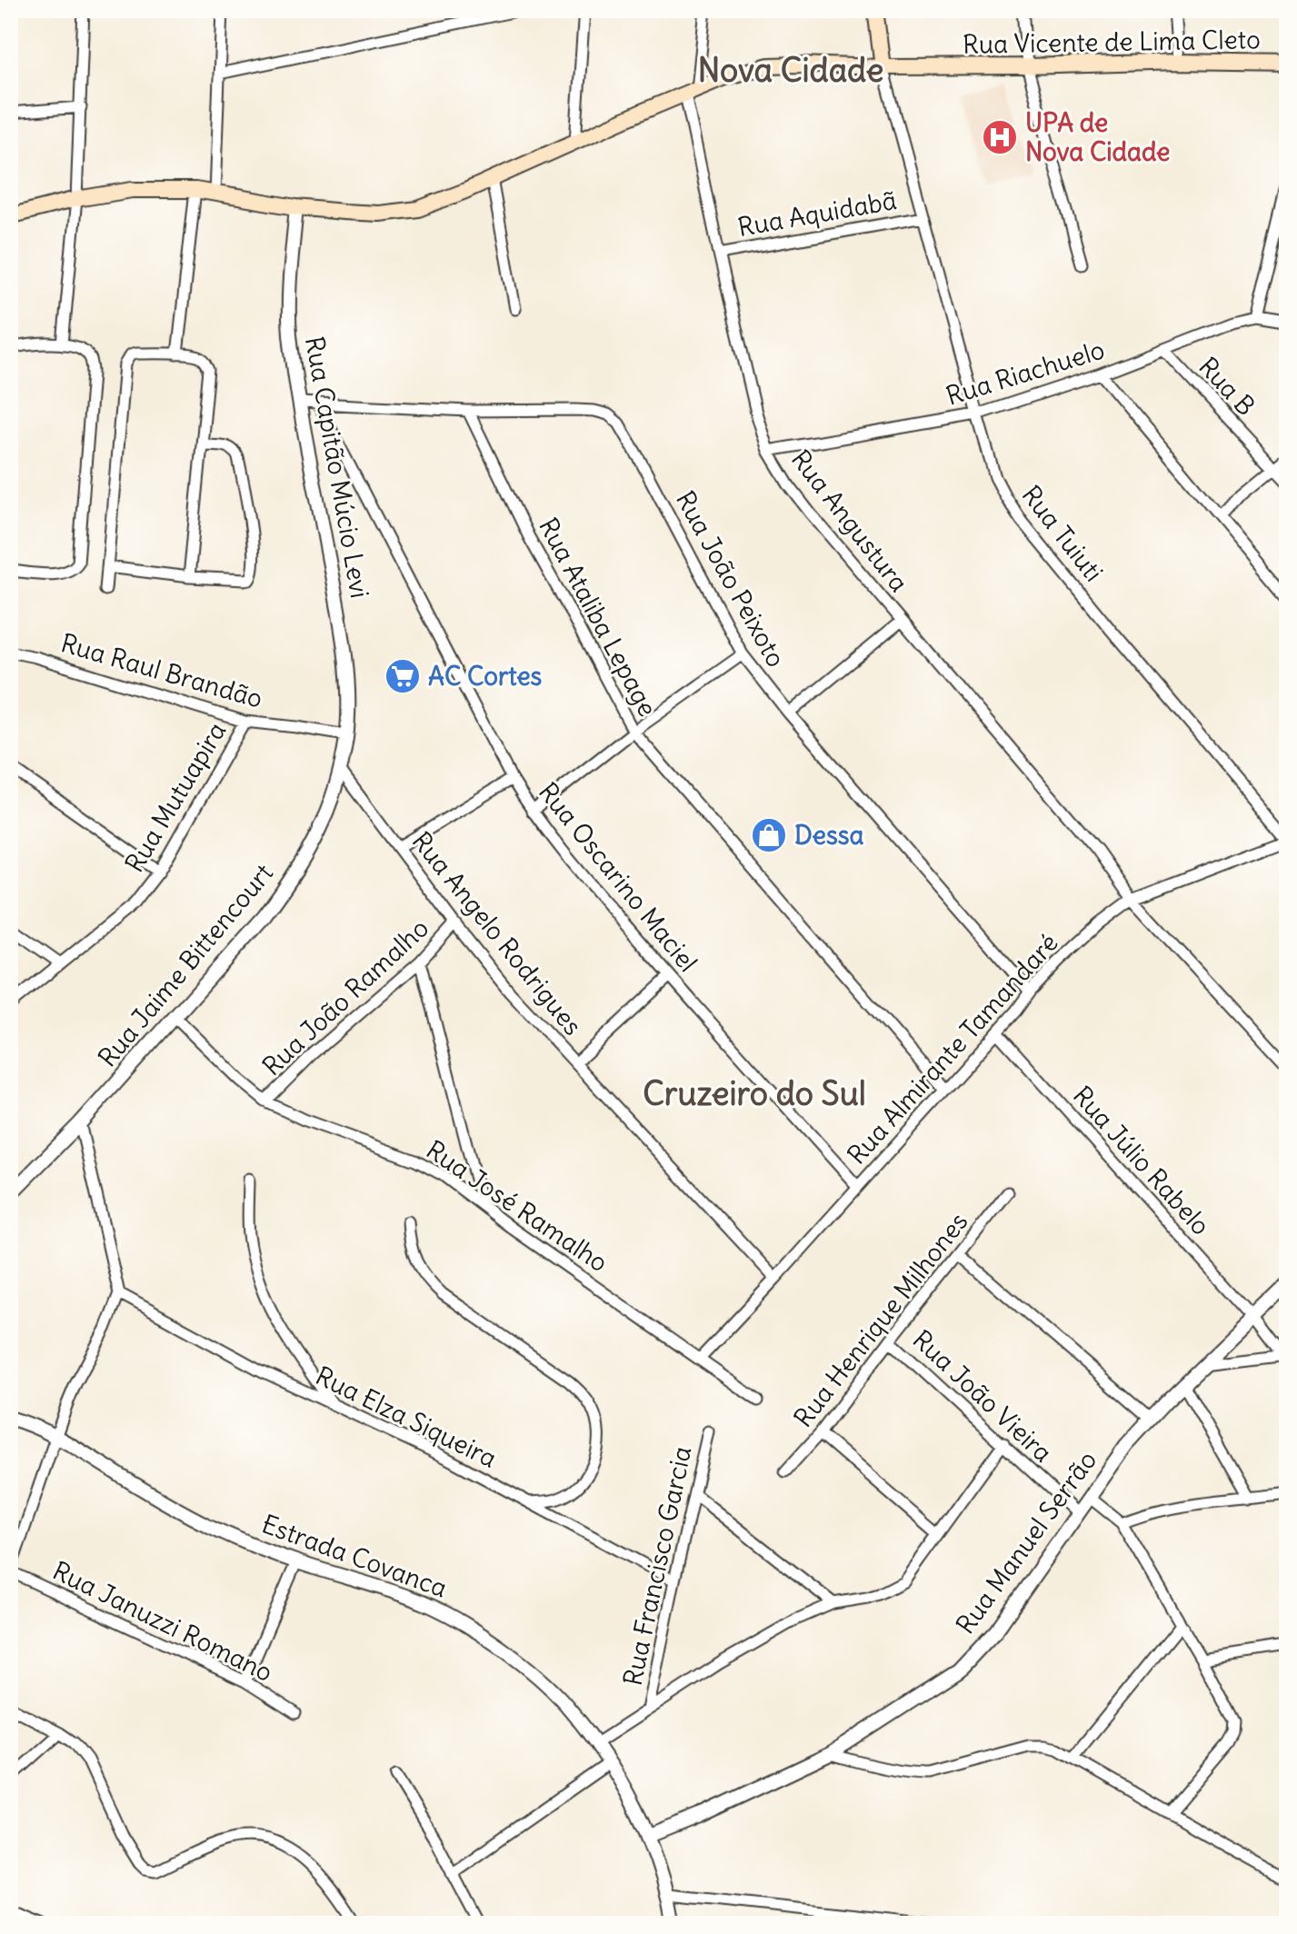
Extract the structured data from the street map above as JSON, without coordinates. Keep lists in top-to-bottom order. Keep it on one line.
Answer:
{"streets":{"main road":["Rua Vicente de Lima Cleto"],"street":["Rua Aquidabã","Rua Riachuelo","Rua B","Rua Capitão Múcio Levi","Rua Angustura","Rua Tuiuti","Rua João Peixoto","Rua Ataliba Lepage","Rua Raul Brandão","Rua Mutuapira","Rua Oscarino Maciel","Rua Angelo Rodrigues","Rua Jaime Bittencourt","Rua João Ramalho","Rua Almirante Tamandaré","Rua Júlio Rabelo","Rua José Ramalho","Rua Henrique Milhones","Rua João Vieira","Rua Elza Siqueira","Rua Manuel Serrão","Estrada Covanca","Rua Francisco Garcia","Rua Januzzi Romano"]},"crossings":[["Rua Vicente de Lima Cleto","Rua Capitão Múcio Levi"],["Rua Vicente de Lima Cleto","Rua Angustura"],["Rua Vicente de Lima Cleto","Rua Tuiuti"],["Rua Aquidabã","Rua Angustura"],["Rua Aquidabã","Rua Tuiuti"],["Rua Riachuelo","Rua B"],["Rua Riachuelo","Rua Angustura"],["Rua Riachuelo","Rua Tuiuti"],["Rua Capitão Múcio Levi","Rua João Peixoto"],["Rua Capitão Múcio Levi","Rua Raul Brandão"],["Rua Capitão Múcio Levi","Rua Jaime Bittencourt"],["Rua Angustura","Rua Almirante Tamandaré"],["Rua Tuiuti","Rua Almirante Tamandaré"],["Rua João Peixoto","Rua Ataliba Lepage"],["Rua João Peixoto","Rua Oscarino Maciel"],["Rua João Peixoto","Rua Almirante Tamandaré"],["Rua Ataliba Lepage","Rua Almirante Tamandaré"],["Rua Raul Brandão","Rua Mutuapira"],["Rua Raul Brandão","Rua Jaime Bittencourt"],["Rua Oscarino Maciel","Rua Almirante Tamandaré"],["Rua Angelo Rodrigues","Rua Jaime Bittencourt"],["Rua Angelo Rodrigues","Rua João Ramalho"],["Rua Angelo Rodrigues","Rua Almirante Tamandaré"],["Rua Jaime Bittencourt","Rua José Ramalho"],["Rua João Ramalho","Rua José Ramalho"],["Rua Almirante Tamandaré","Rua Júlio Rabelo"],["Rua Almirante Tamandaré","Rua José Ramalho"],["Rua Júlio Rabelo","Rua Manuel Serrão"],["Rua Henrique Milhones","Rua João Vieira"],["Rua João Vieira","Rua Manuel Serrão"],["Rua Elza Siqueira","Rua Francisco Garcia"],["Rua Manuel Serrão","Estrada Covanca"]],"districts":["Nova Cidade","Cruzeiro do Sul"],"places":{"hospital":["UPA de Nova Cidade"],"supermarket":["AC Cortes"],"shop":["Dessa"]}}
